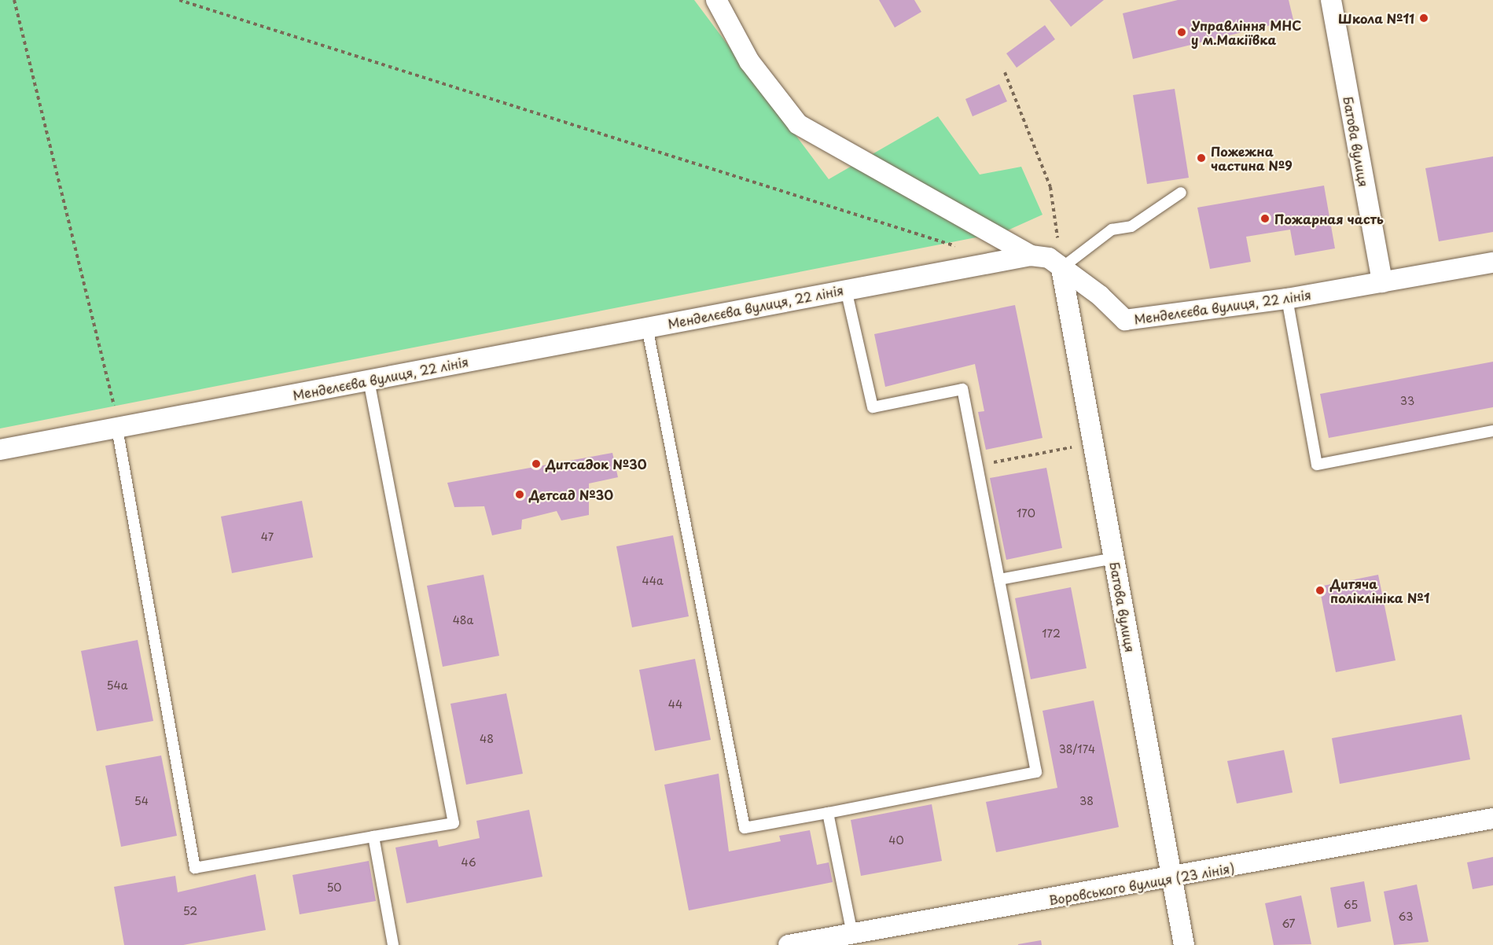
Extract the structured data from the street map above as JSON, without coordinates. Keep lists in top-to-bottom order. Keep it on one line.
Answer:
{"streets":{"street":["Батова вулиця","Менделєєва вулиця, 22 лінія","Воровського вулиця (23 лiнiя)"]},"crossings":[["Батова вулиця","Менделєєва вулиця, 22 лінія"],["Батова вулиця","Воровського вулиця (23 лiнiя)"]],"places":["Школа №11","Управління МНС у м.Макіївка","Пожежна частина №9","Пожарная часть","Дитсадок №30","Детсад №30","Дитяча поліклініка №1"],"house_numbers":["33","170","47","44а","48а","172","54а","44","48","38/174","54","38","40","46","50","65","52","63","67"]}
